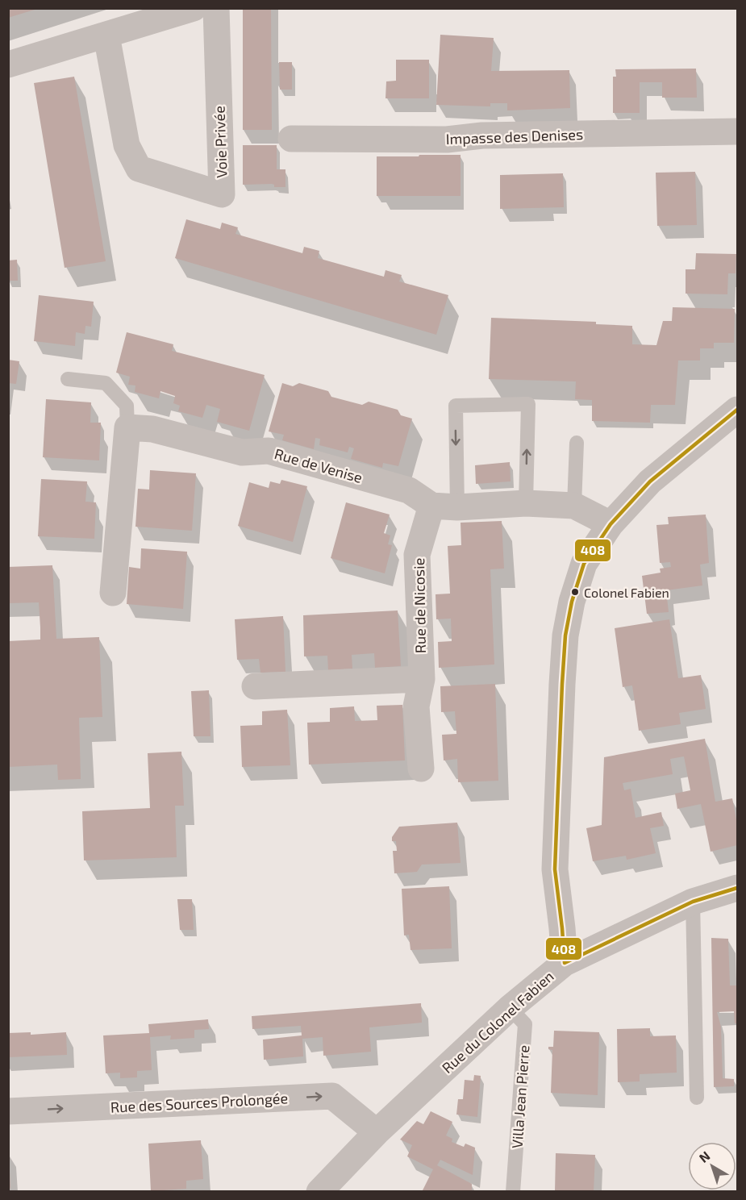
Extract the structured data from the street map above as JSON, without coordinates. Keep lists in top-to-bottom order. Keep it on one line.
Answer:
{"streets":{"street":["Impasse des Denises","Voie Privée","Rue de Venise","Rue de Nicosie","Rue du Colonel Fabien","Rue des Sources Prolongée"],"lane":["Villa Jean Pierre"]},"crossings":[["Rue de Venise","Rue de Nicosie"],["Rue du Colonel Fabien","Villa Jean Pierre"],["Rue du Colonel Fabien","Rue des Sources Prolongée"]],"one_way":["Rue des Sources Prolongée"],"places":["Colonel Fabien"],"lines":["transit line 408"],"north":"top left"}
